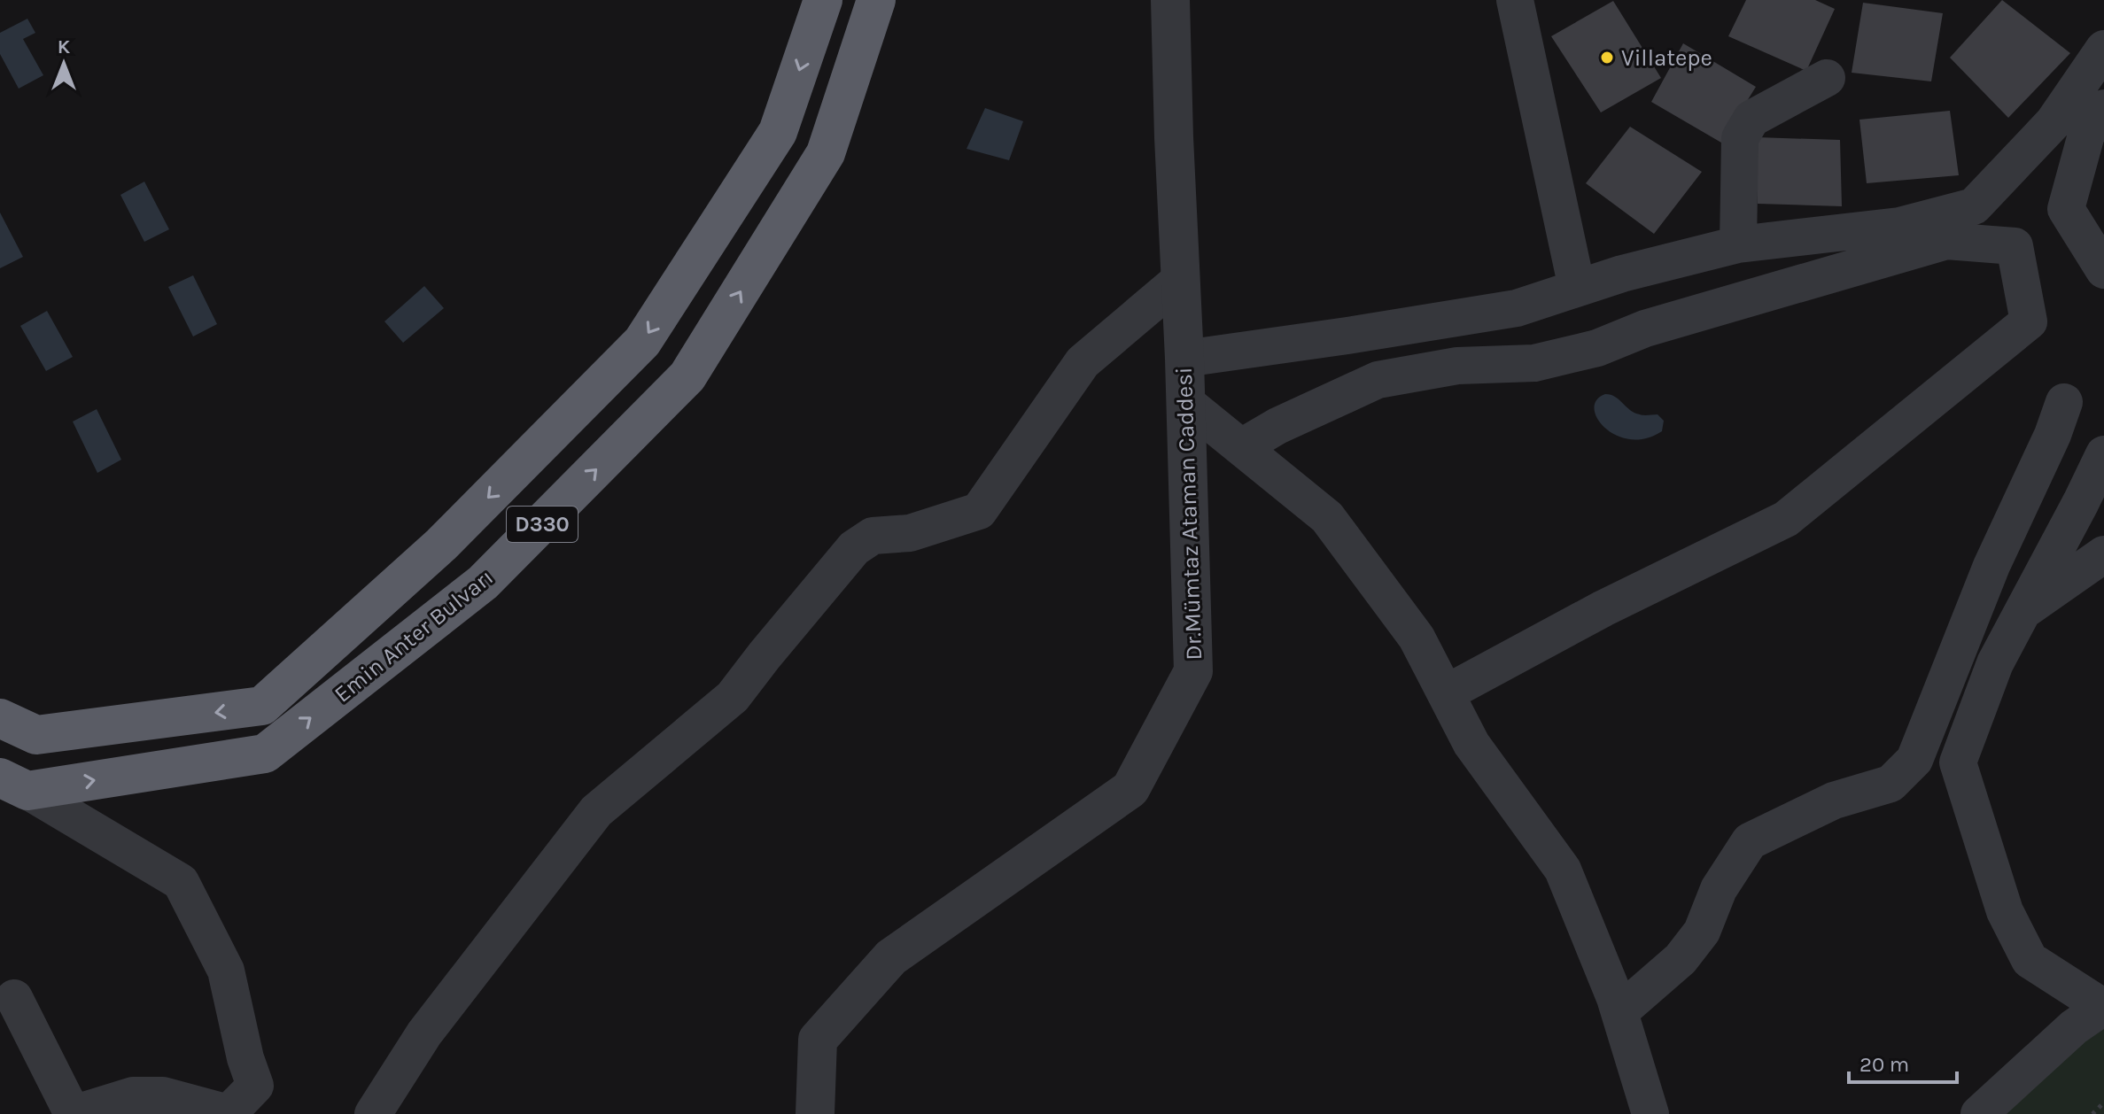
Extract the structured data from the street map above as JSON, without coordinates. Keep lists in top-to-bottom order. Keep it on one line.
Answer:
{"streets":{"highway":["D330","Emin Anter Bulvarı"],"street":["Dr.Mümtaz Ataman Caddesi"]},"places":["Villatepe"],"scale_bar":"20 m","north":"top"}
